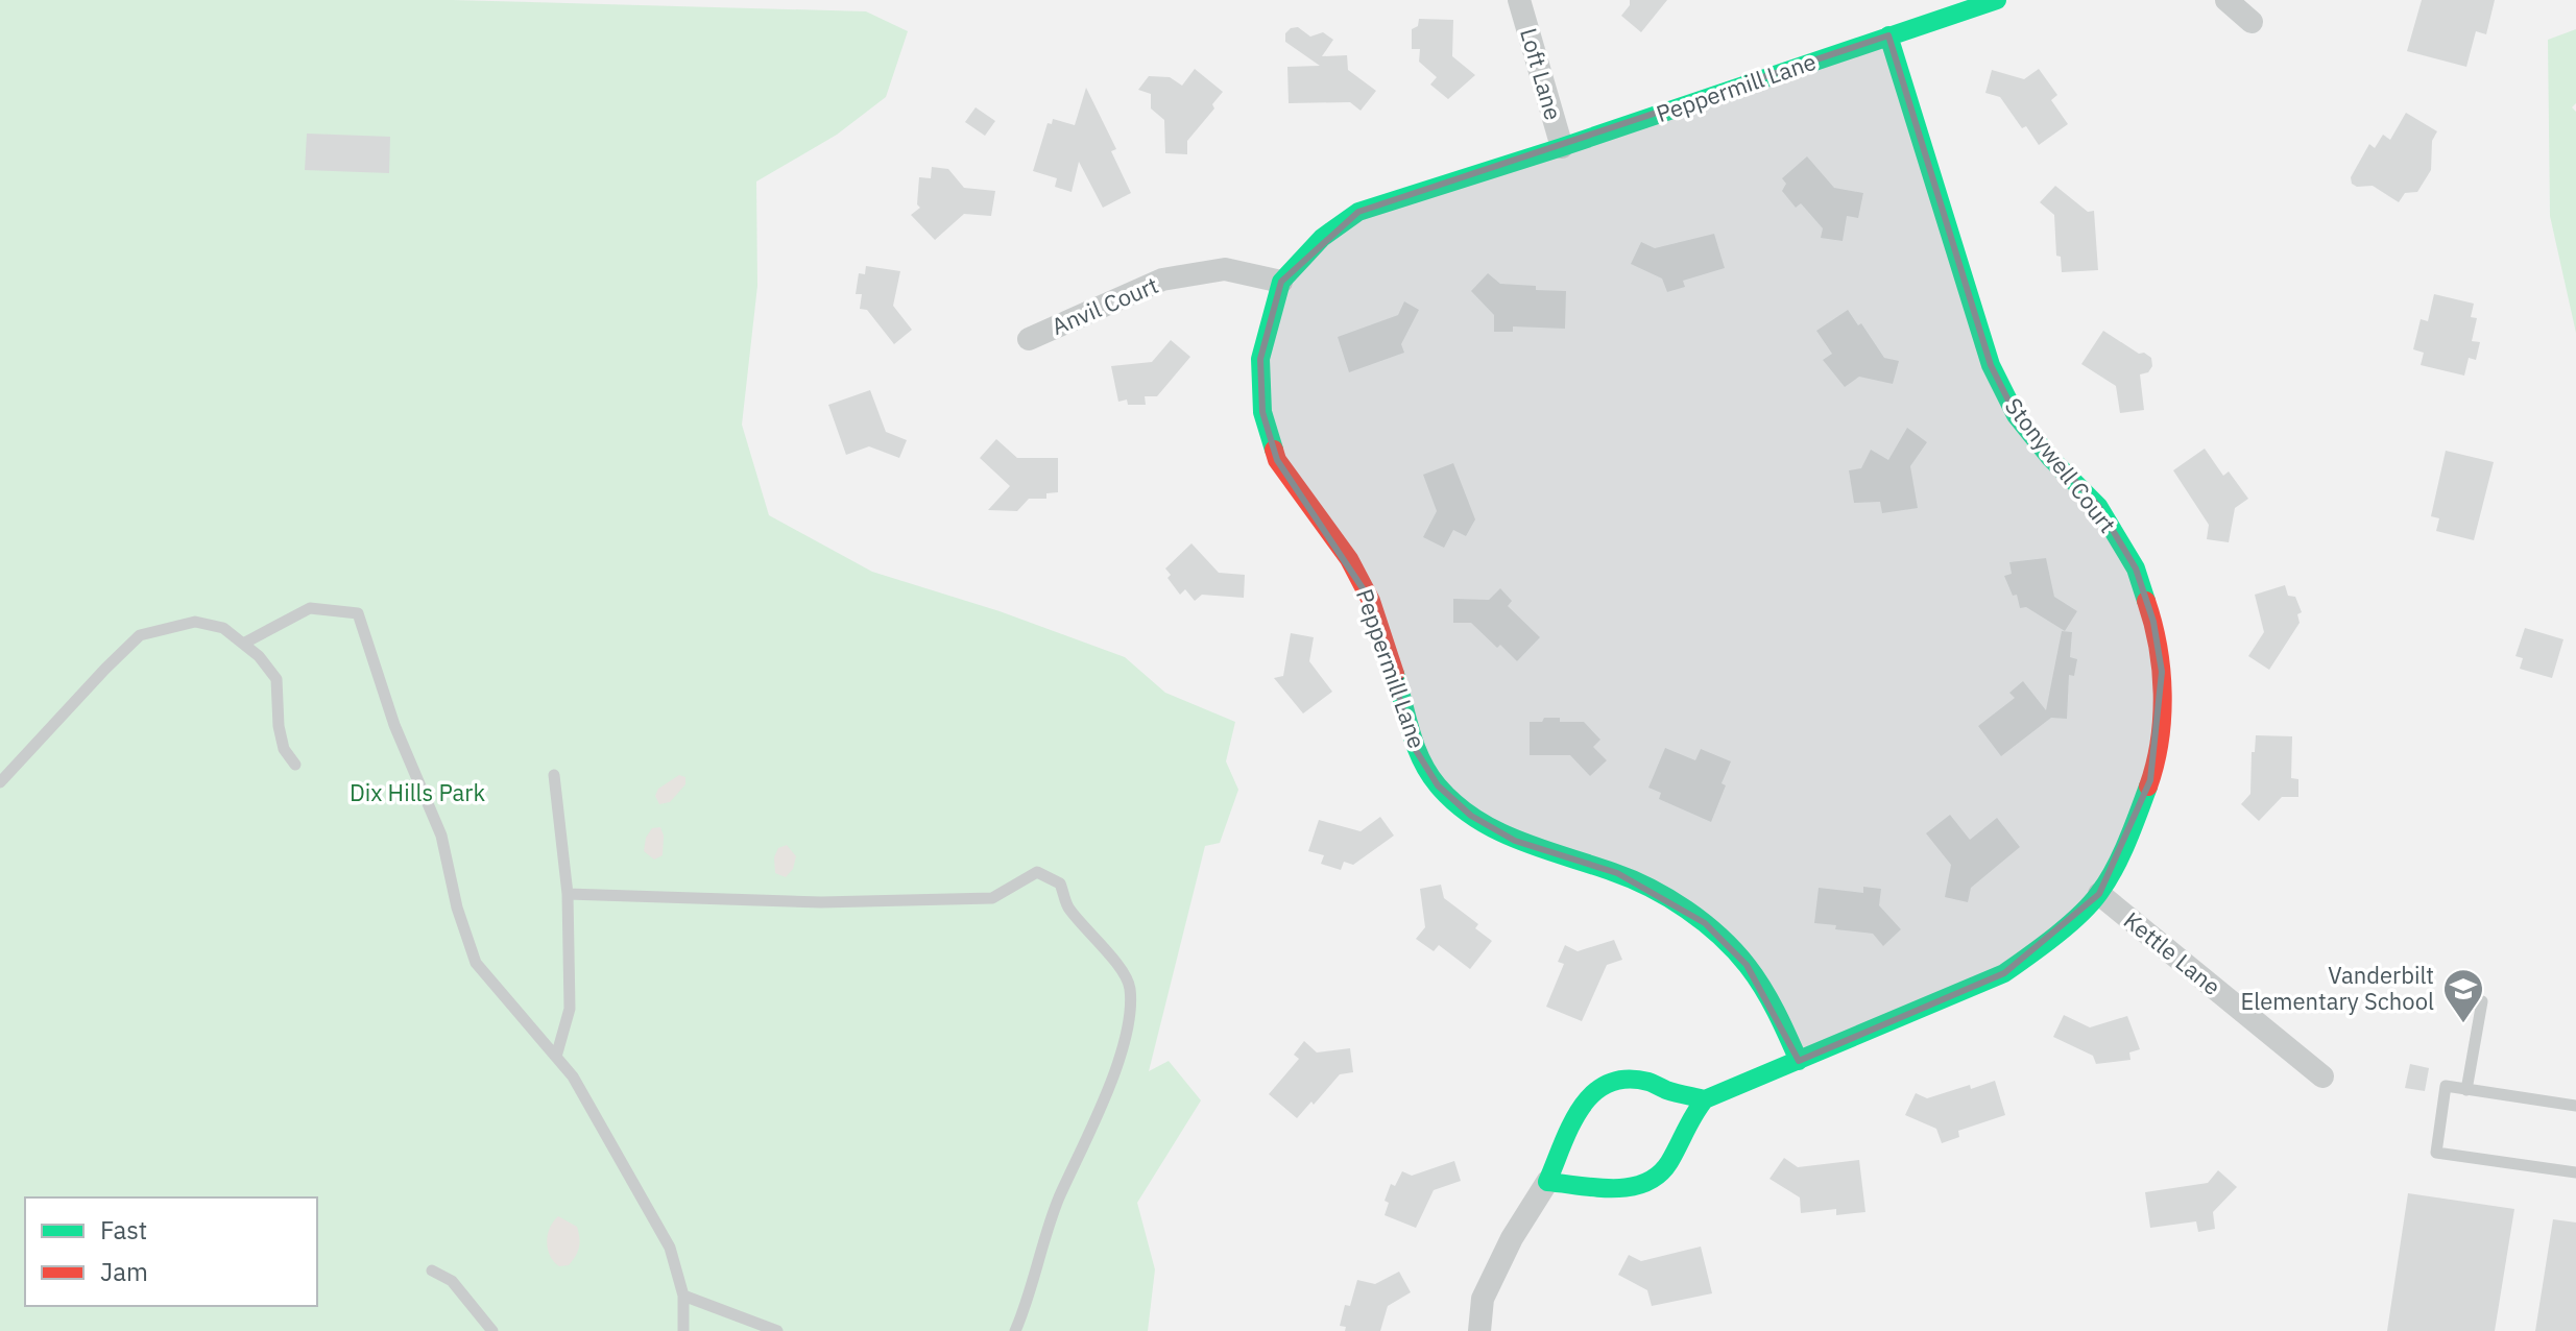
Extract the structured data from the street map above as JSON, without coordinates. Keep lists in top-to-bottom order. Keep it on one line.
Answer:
{"streets":{"street":["Loft Lane","Peppermill Lane","Anvil Court","Stonywell Court","Kettle Lane"]},"crossings":[["Loft Lane","Peppermill Lane"],["Peppermill Lane","Anvil Court"],["Peppermill Lane","Stonywell Court"],["Stonywell Court","Kettle Lane"]],"parks":["Dix Hills Park"],"places":{"school or university":["Vanderbilt Elementary School"]},"legend":["Fast","Jam"]}
